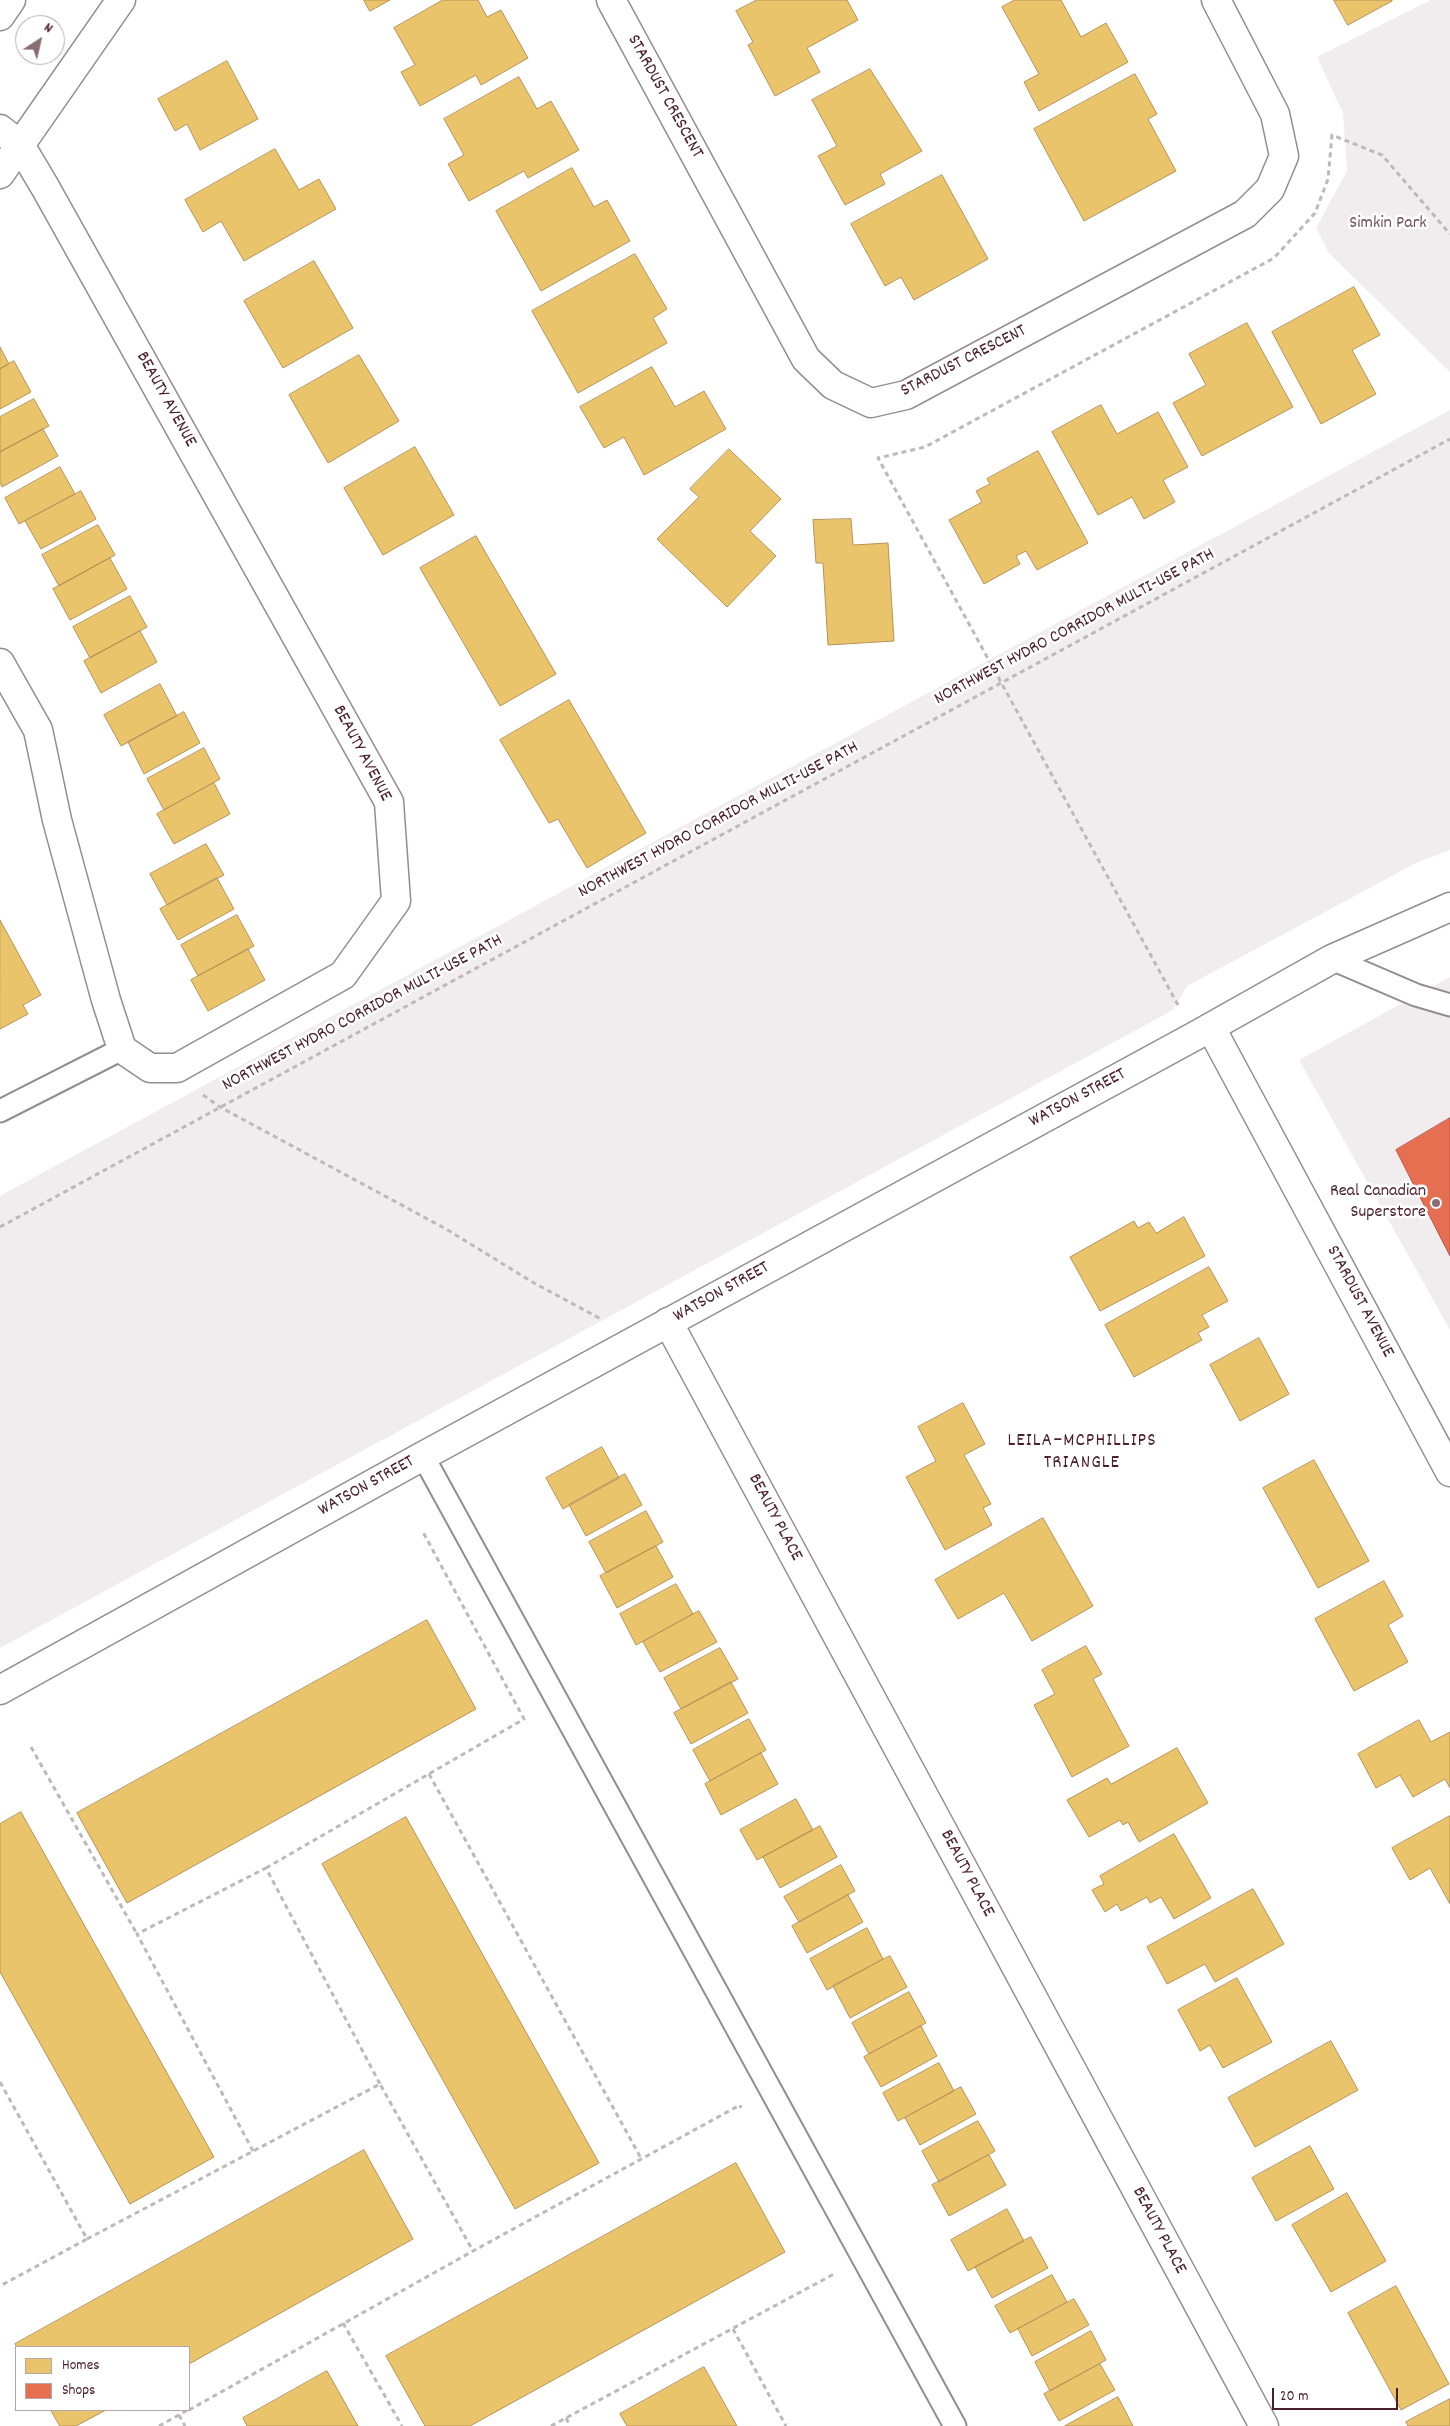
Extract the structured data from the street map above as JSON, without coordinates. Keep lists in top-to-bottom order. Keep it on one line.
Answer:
{"streets":{"street":["STARDUST CRESCENT","BEAUTY AVENUE","WATSON STREET","STARDUST AVENUE","BEAUTY PLACE"],"path":["NORTHWEST HYDRO CORRIDOR MULTI-USE PATH"]},"crossings":[["WATSON STREET","STARDUST AVENUE"],["WATSON STREET","BEAUTY PLACE"]],"districts":["LEILA–MCPHILLIPS TRIANGLE"],"parks":["Simkin Park"],"places":["Real Canadian Superstore"],"legend":["Homes","Shops"],"scale_bar":"20 m","north":"top right"}
